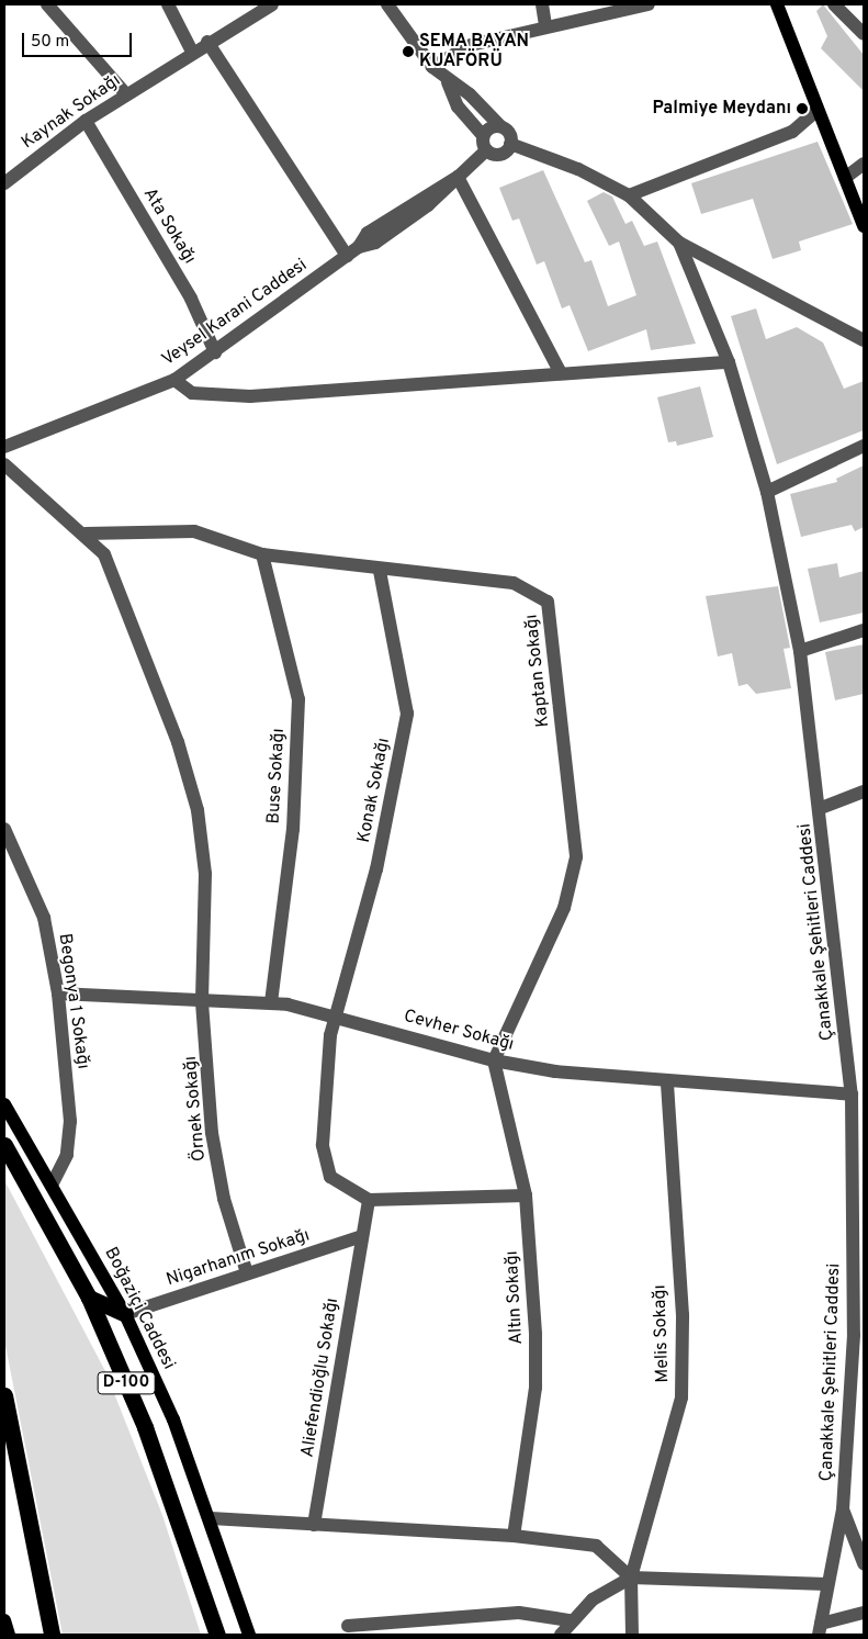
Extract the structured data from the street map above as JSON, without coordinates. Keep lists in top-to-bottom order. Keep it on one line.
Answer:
{"streets":{"highway":["D-100"],"main road":["Boğaziçi Caddesi"],"street":["Kaynak Sokağı","Ata Sokağı","Veysel Karani Caddesi","Kaptan Sokağı","Buse Sokağı","Konak Sokağı","Çanakkale Şehitleri Caddesi","Begonya 1 Sokağı","Cevher Sokağı","Örnek Sokağı","Nigarhanım Sokağı","Altın Sokağı","Melis Sokağı","Aliefendioğlu Sokağı"]},"crossings":[["Kaynak Sokağı","Ata Sokağı"],["Ata Sokağı","Veysel Karani Caddesi"],["Kaptan Sokağı","Buse Sokağı"],["Kaptan Sokağı","Konak Sokağı"],["Kaptan Sokağı","Cevher Sokağı"],["Kaptan Sokağı","Örnek Sokağı"],["Kaptan Sokağı","Altın Sokağı"],["Buse Sokağı","Cevher Sokağı"],["Konak Sokağı","Cevher Sokağı"],["Çanakkale Şehitleri Caddesi","Cevher Sokağı"],["Begonya 1 Sokağı","Cevher Sokağı"],["Begonya 1 Sokağı","Boğaziçi Caddesi"],["Cevher Sokağı","Örnek Sokağı"],["Cevher Sokağı","Altın Sokağı"],["Cevher Sokağı","Melis Sokağı"],["Örnek Sokağı","Nigarhanım Sokağı"],["Nigarhanım Sokağı","Boğaziçi Caddesi"],["Nigarhanım Sokağı","Aliefendioğlu Sokağı"]],"places":["SEMA BAYAN KUAFÖRÜ","Palmiye Meydanı"],"scale_bar":"50 m"}
